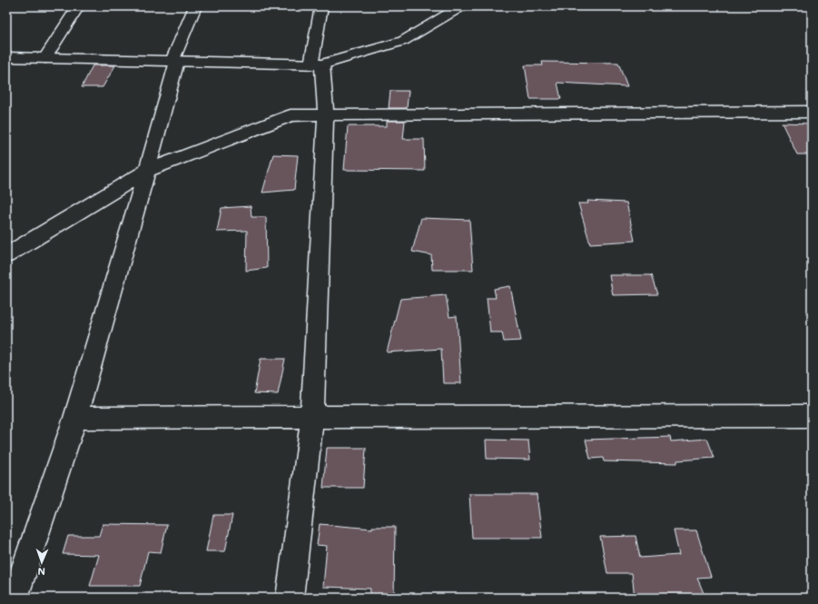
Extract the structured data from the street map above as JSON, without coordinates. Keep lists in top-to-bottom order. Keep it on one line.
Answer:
{"north":"bottom"}
